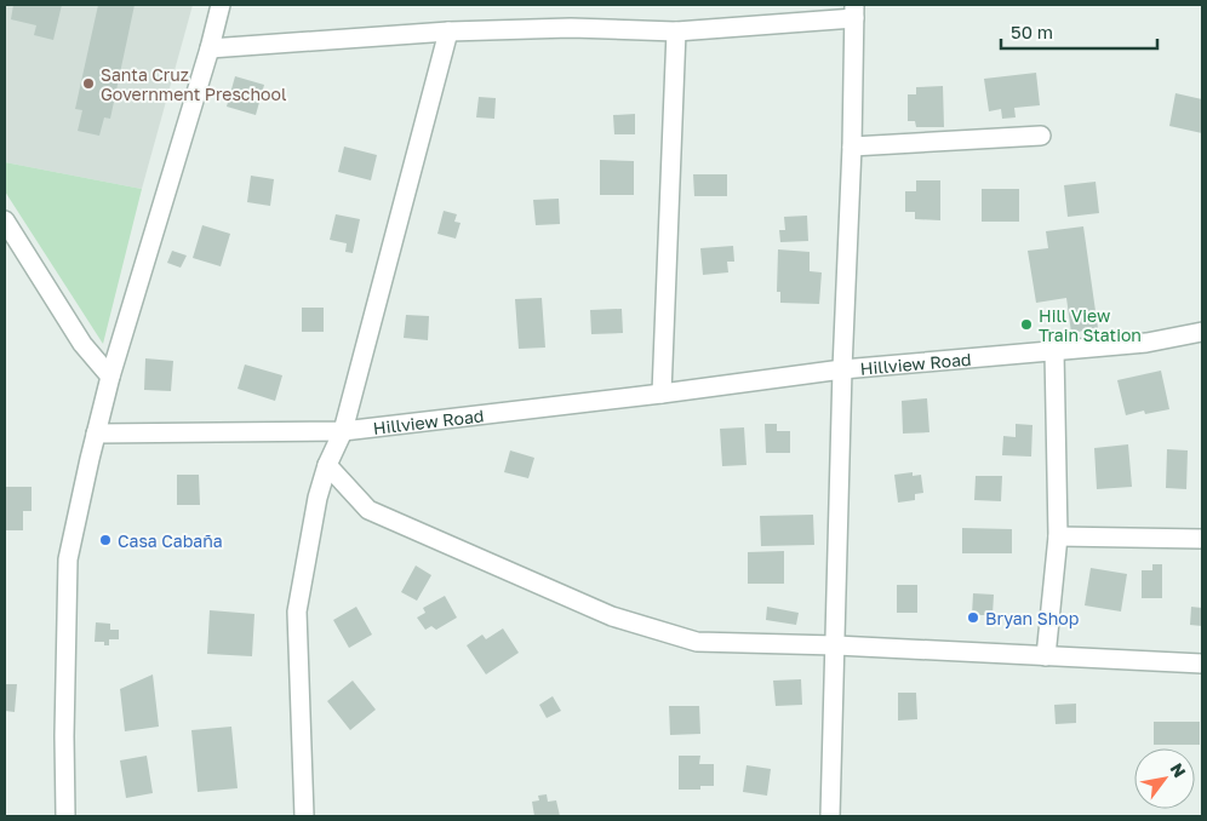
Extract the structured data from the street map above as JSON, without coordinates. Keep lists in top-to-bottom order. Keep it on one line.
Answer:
{"streets":{"street":["Hillview Road"]},"places":["Santa Cruz Government Preschool","Hill View Train Station","Casa Cabaña","Bryan Shop"],"scale_bar":"50 m","north":"top right"}
